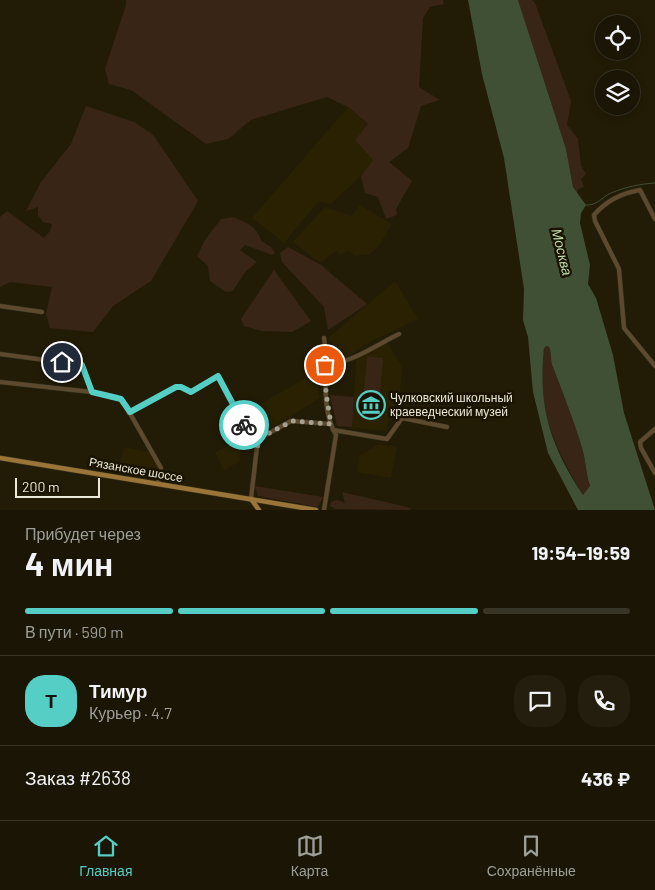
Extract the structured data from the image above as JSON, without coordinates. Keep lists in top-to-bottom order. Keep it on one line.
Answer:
{"streets":{"main road":["Рязанское шоссе"]},"water":["Москва"],"places":{"museum":["Чулковский школьный краеведческий музей"]},"scale_bar":"200 m","page":{"scale":"200 m","heading":["4 мин","Прибудет через","19:54–19:59"],"panel":["Тимур","Курьер · 4.7","Заказ #2638","436 ₽"],"bar":"В пути · 590 m","round":"Т","tabs":["Главная","Карта","Сохранённые"]}}
